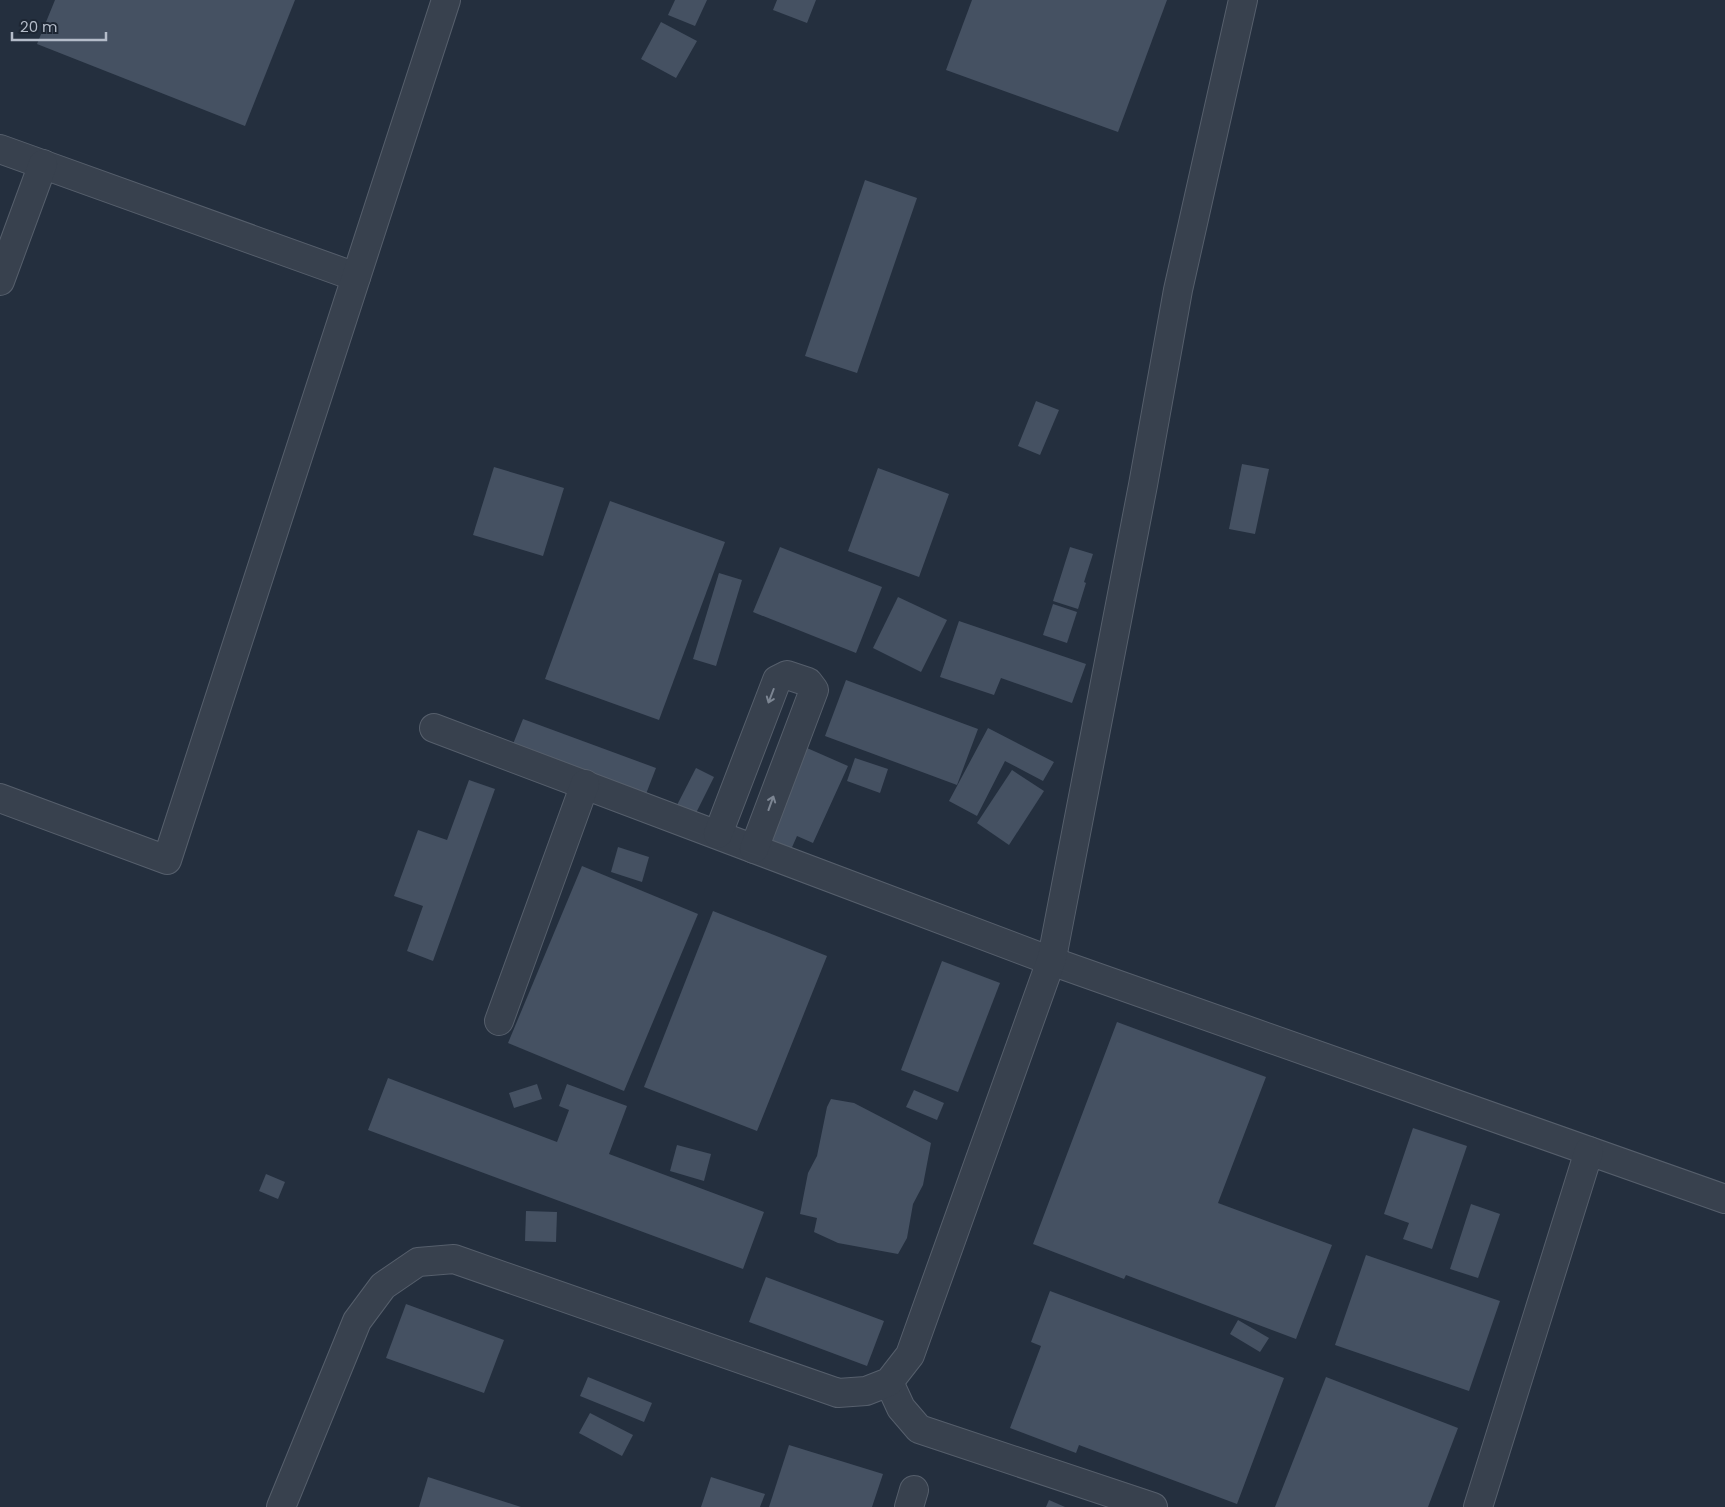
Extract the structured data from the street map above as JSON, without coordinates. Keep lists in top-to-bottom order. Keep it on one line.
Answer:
{"scale_bar":"20 m"}
